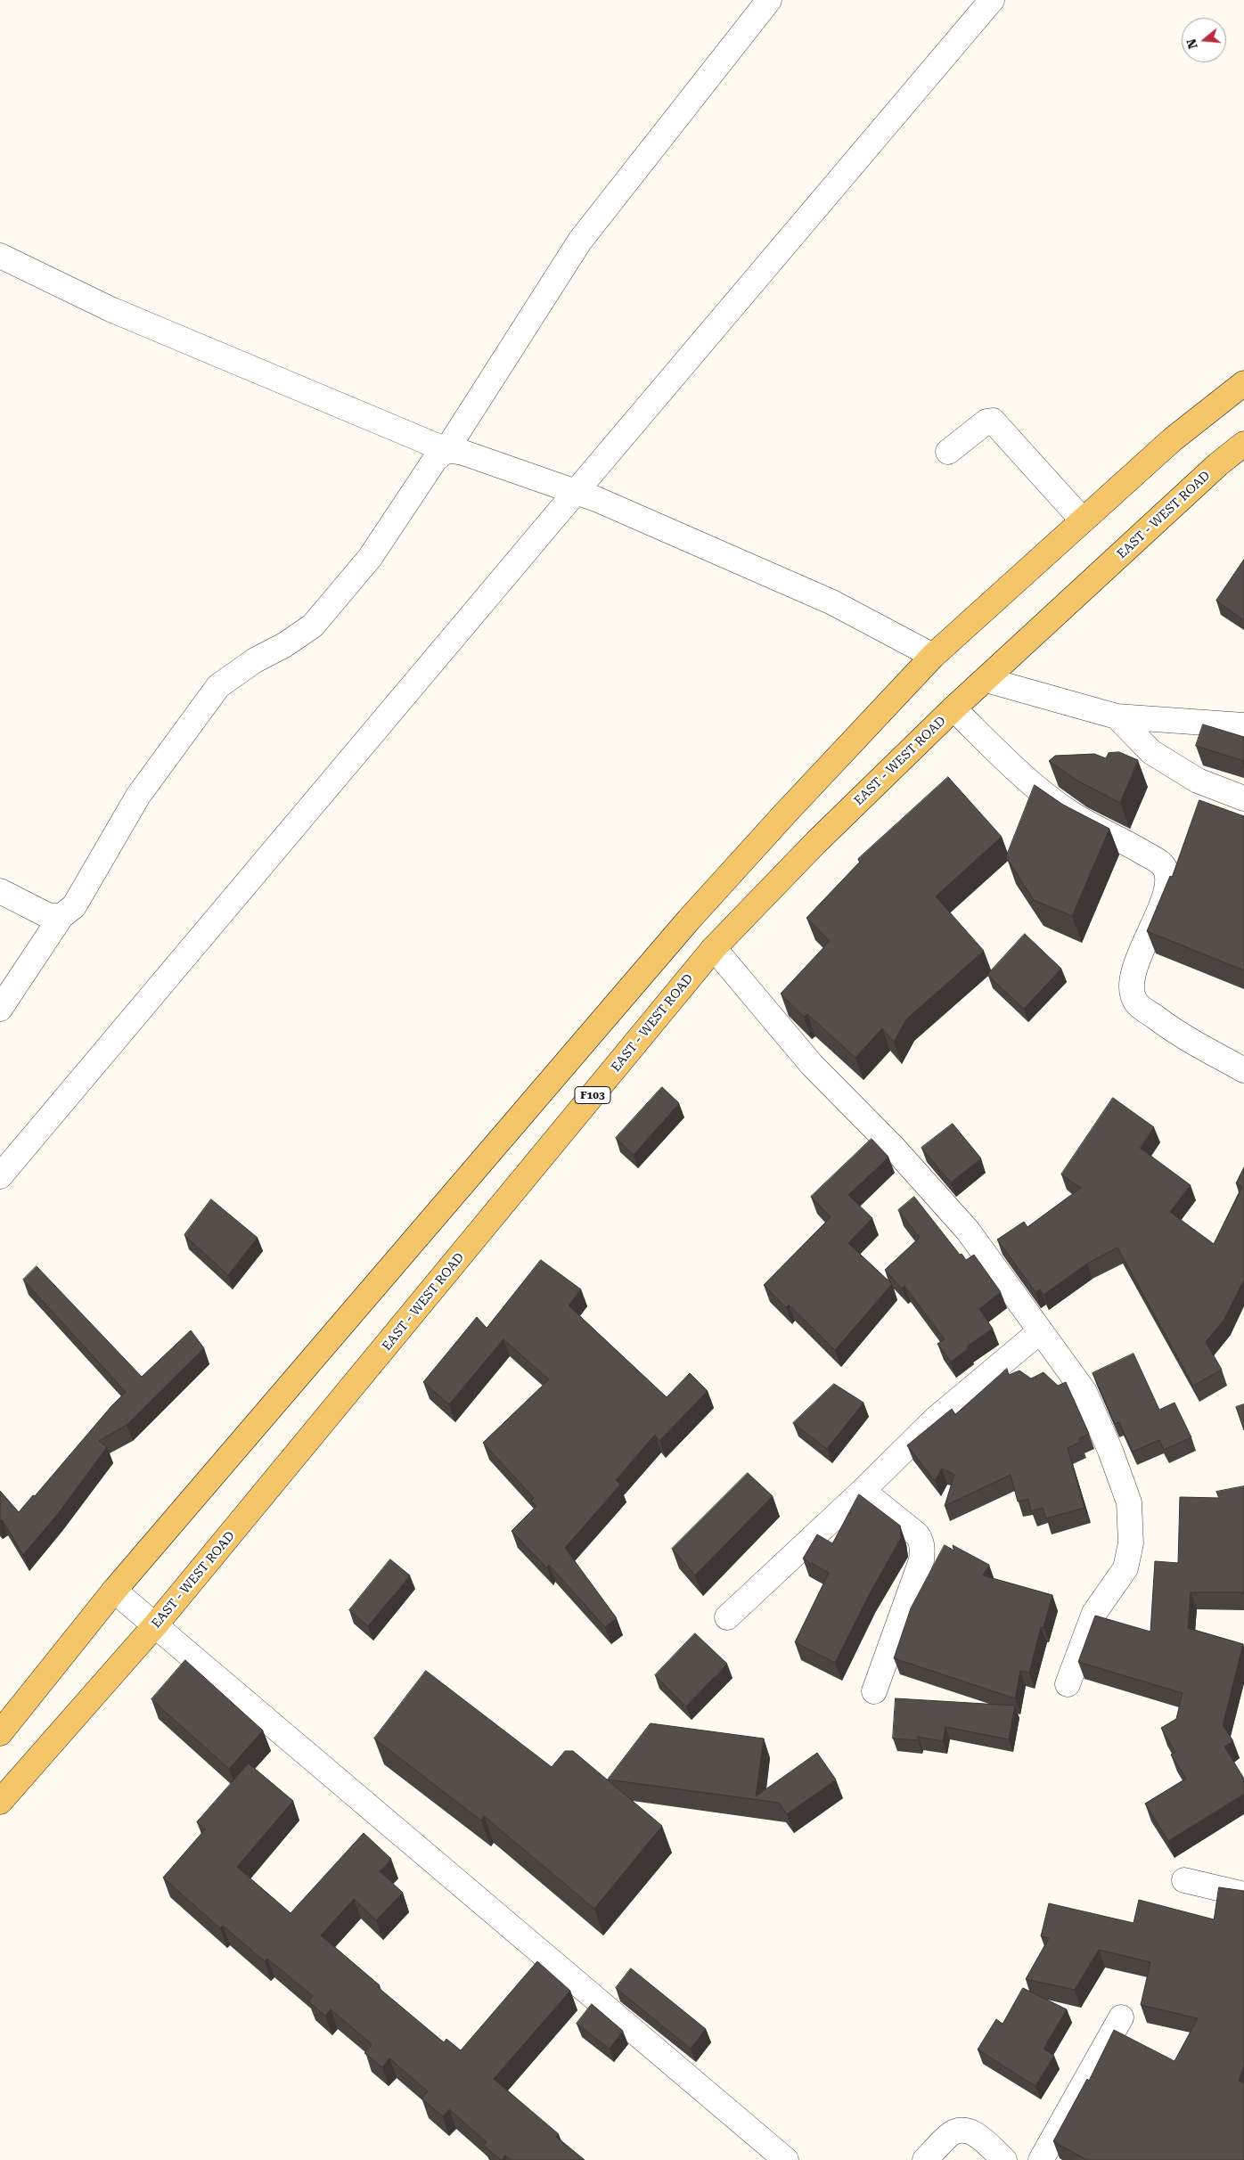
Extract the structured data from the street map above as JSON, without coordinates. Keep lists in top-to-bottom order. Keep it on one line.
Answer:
{"streets":{"main road":["EAST - WEST ROAD","F103"]},"north":"left"}
